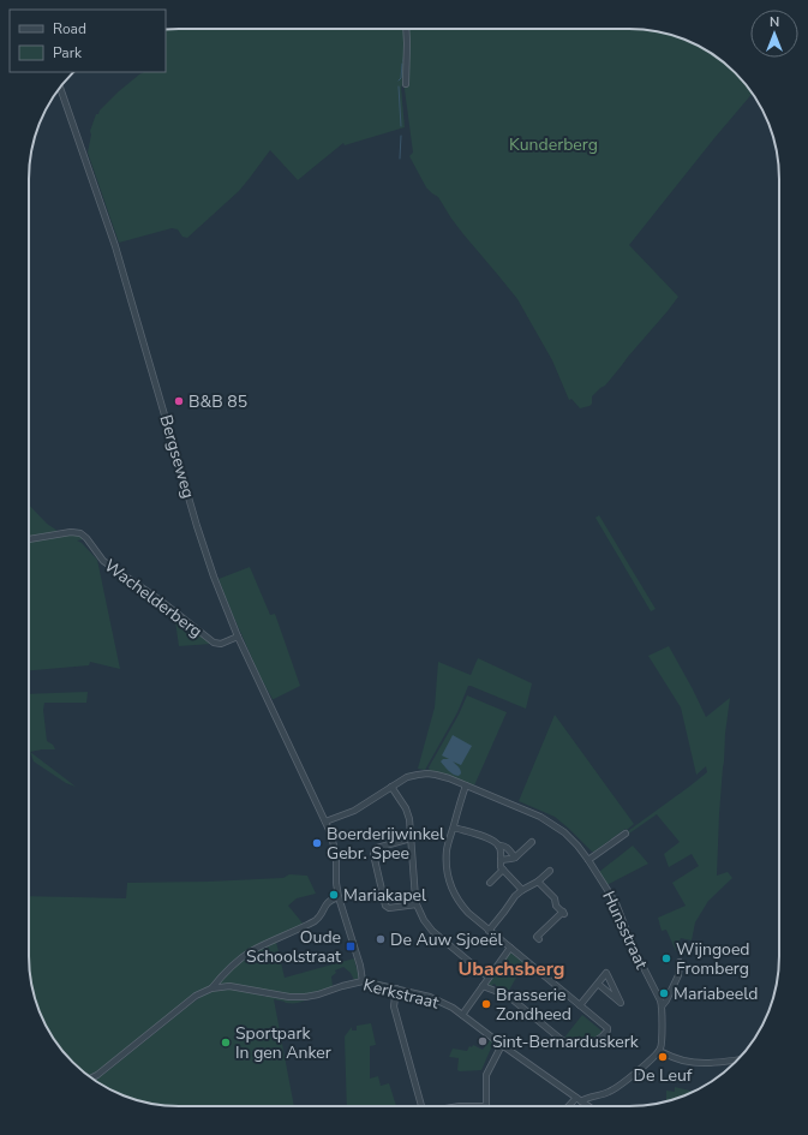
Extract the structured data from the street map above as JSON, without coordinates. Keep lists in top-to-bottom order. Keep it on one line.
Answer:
{"streets":{"street":["Bergseweg","Wachelderberg","Hunsstraat","Kerkstraat"]},"crossings":[["Bergseweg","Wachelderberg"],["Bergseweg","Hunsstraat"]],"districts":["Ubachsberg"],"parks":["Kunderberg"],"places":{"other":["B&B 85","Boerderijwinkel Gebr. Spee","Mariakapel","De Auw Sjoeël","Wijngoed Fromberg","Mariabeeld","Brasserie Zondheed","Sint-Bernarduskerk","Sportpark In gen Anker","De Leuf"],"transit":["Oude Schoolstraat"]},"legend":["Road","Park"],"north":"top"}
